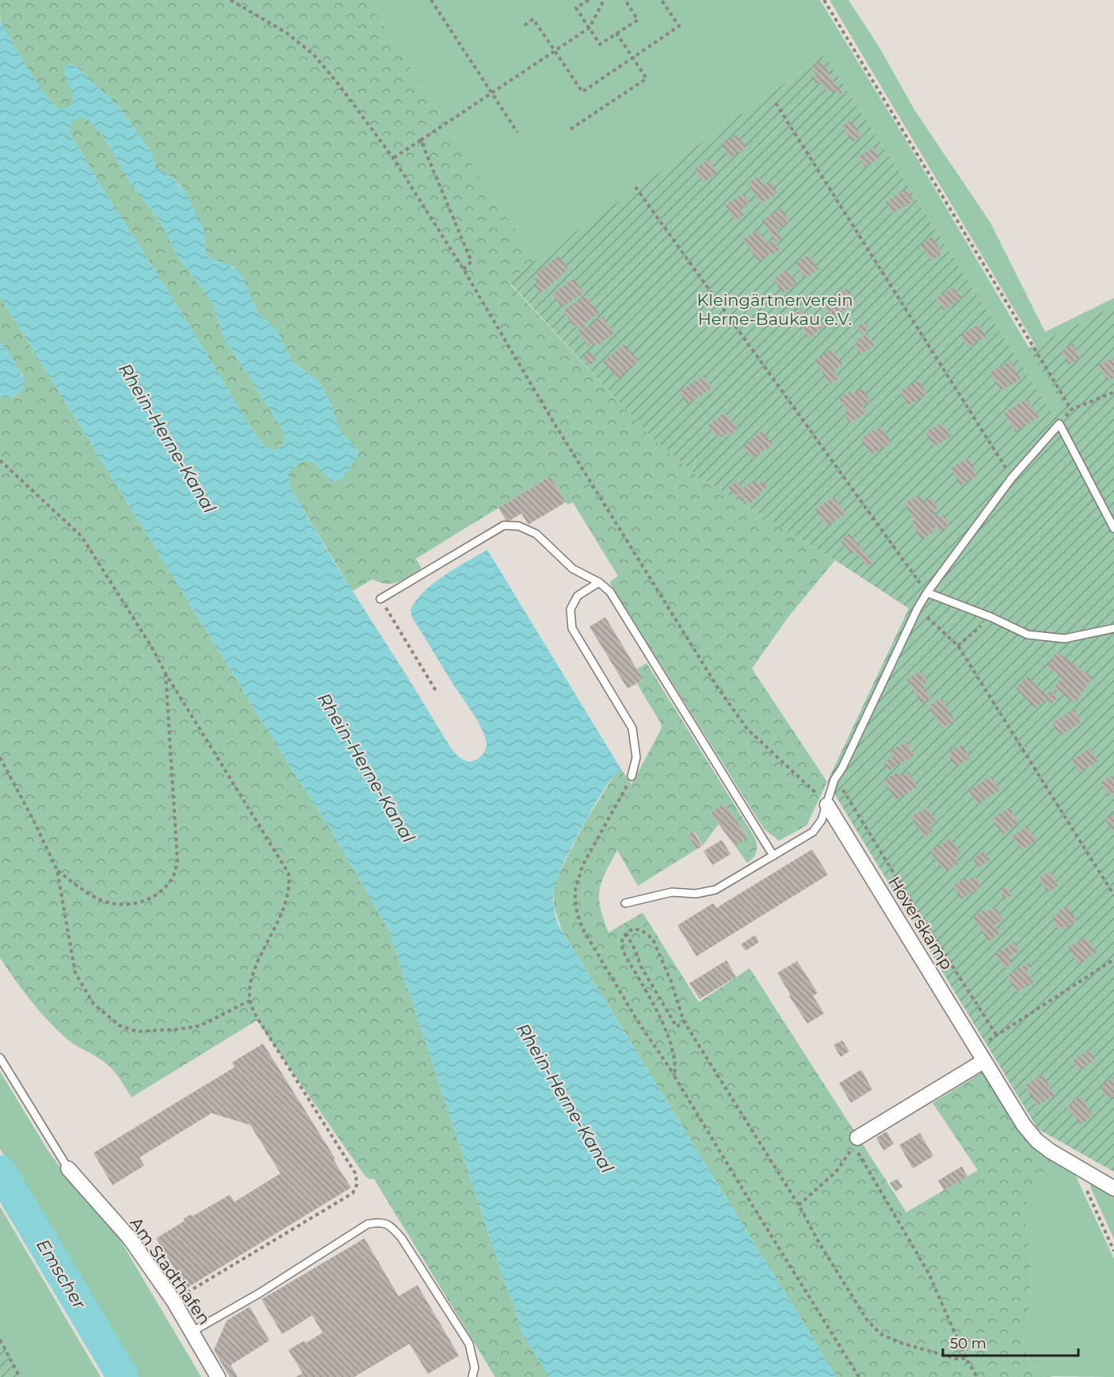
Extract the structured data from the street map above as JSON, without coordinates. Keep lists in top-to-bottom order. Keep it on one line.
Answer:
{"streets":{"street":["Hoverskamp","Am Stadthafen"]},"water":["Rhein-Herne-Kanal","Emscher"],"parks":["Kleingärtnerverein Herne-Baukau e.V."],"scale_bar":"50 m"}
